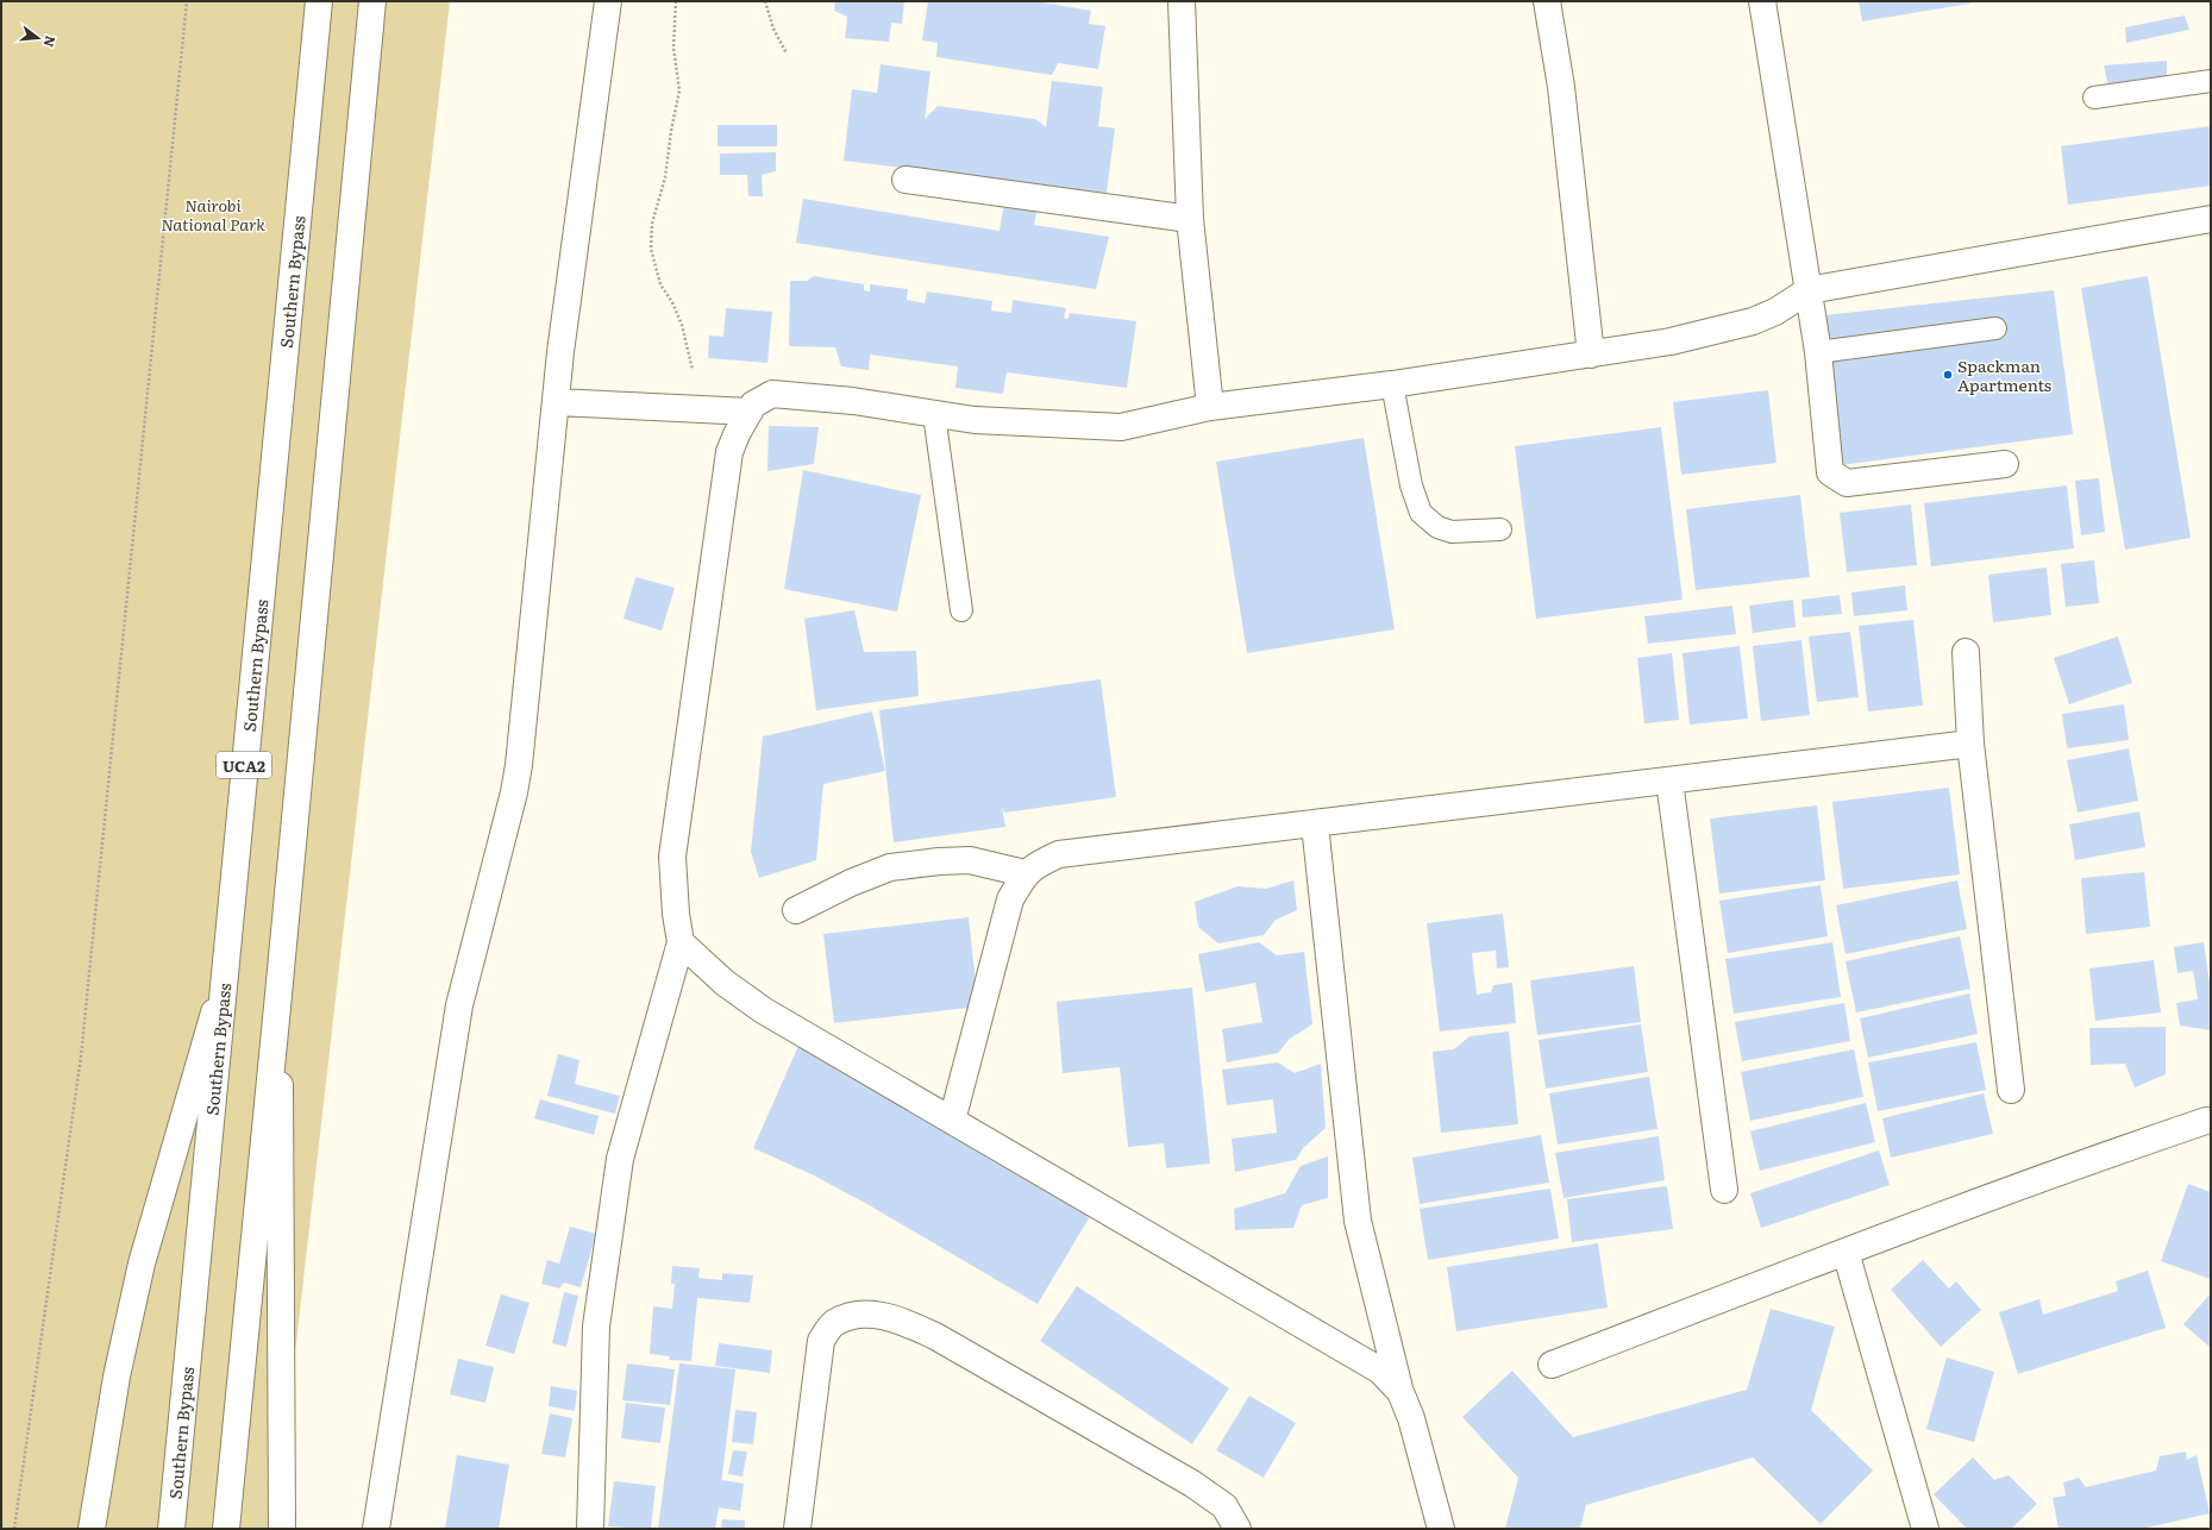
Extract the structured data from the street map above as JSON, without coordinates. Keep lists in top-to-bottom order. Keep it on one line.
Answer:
{"streets":{"main road":["Southern Bypass","UCA2"]},"parks":["Nairobi National Park"],"places":["Spackman Apartments"],"north":"right"}
